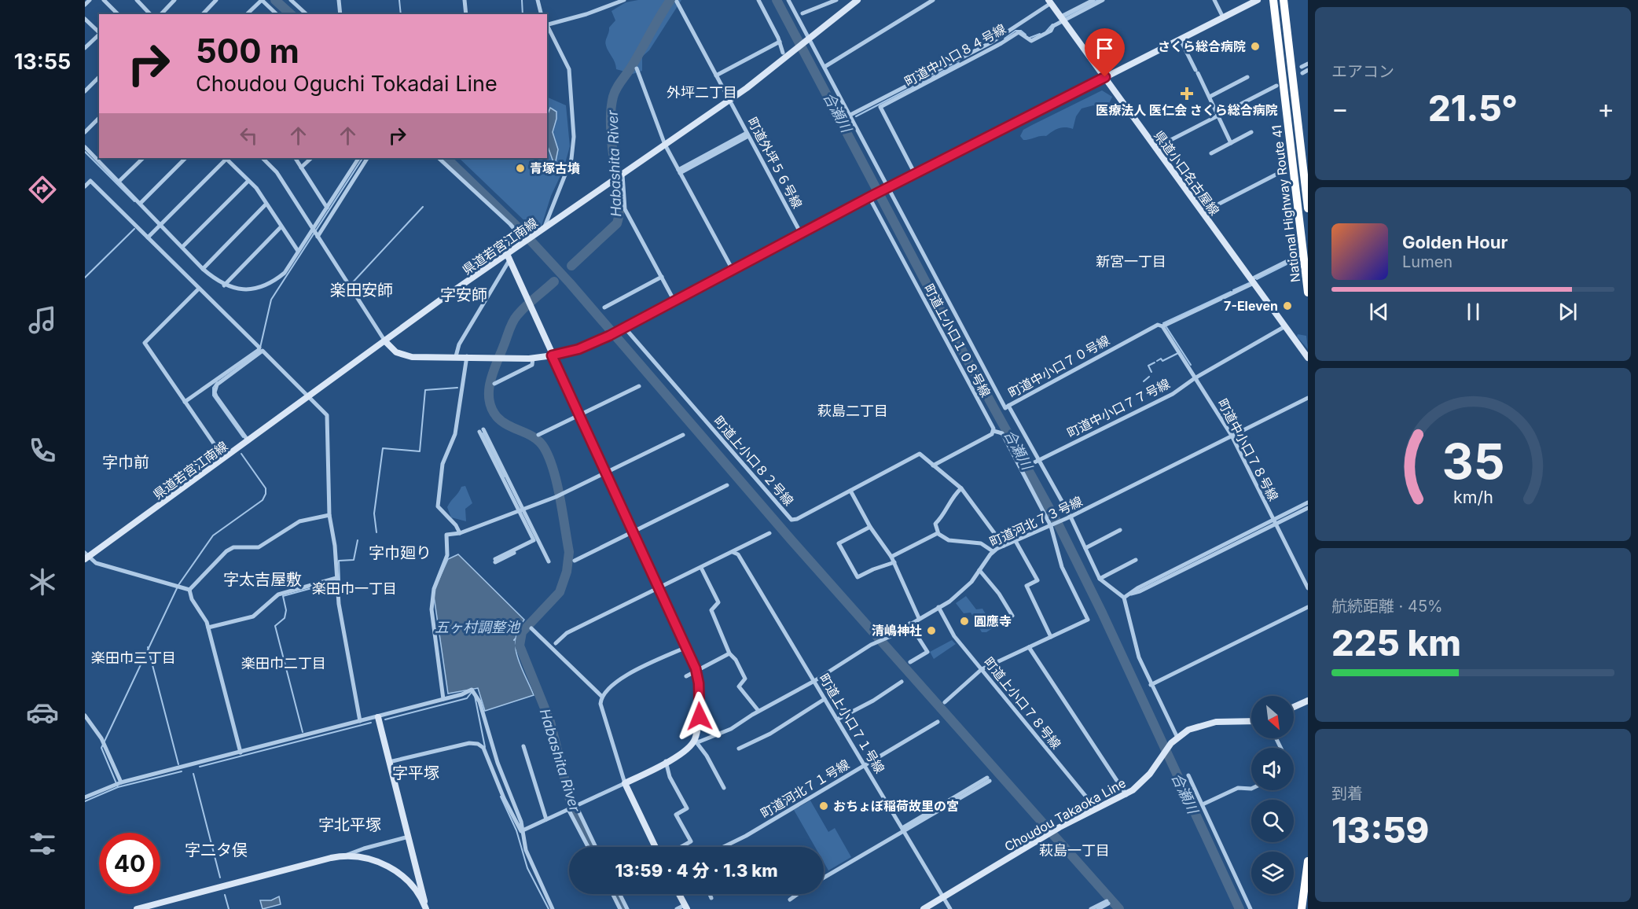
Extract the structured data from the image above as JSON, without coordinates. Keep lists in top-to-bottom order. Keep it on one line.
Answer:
{"streets":{"highway":["National Highway Route 41"],"street":["町道中小口８４号線","町道外坪５６号線","県道小口名古屋線","県道若宮江南線","町道上小口１０８号線","町道中小口７０号線","町道中小口７７号線","町道中小口７８号線","町道上小口８２号線","町道河北７３号線","町道上小口７８号線","町道上小口７１号線","町道河北７１号線","Choudou Takaoka Line"]},"crossings":[["町道中小口８４号線","県道小口名古屋線"],["町道外坪５６号線","県道若宮江南線"],["県道小口名古屋線","町道中小口７０号線"],["県道小口名古屋線","町道中小口７７号線"],["National Highway Route 41","町道中小口７０号線"],["町道上小口１０８号線","町道河北７３号線"],["町道中小口７０号線","町道中小口７７号線"],["町道中小口７０号線","町道中小口７８号線"],["町道中小口７０号線","町道河北７３号線"],["町道中小口７７号線","町道中小口７８号線"],["町道中小口７８号線","町道河北７３号線"],["町道河北７３号線","町道上小口７８号線"],["町道河北７３号線","町道上小口７１号線"],["町道上小口７８号線","Choudou Takaoka Line"],["町道上小口７１号線","町道河北７１号線"],["町道上小口７１号線","Choudou Takaoka Line"]],"districts":["外坪二丁目","新宮一丁目","楽田安師","字安師","萩島二丁目","字巾前","字巾廻り","字太吉屋敷","楽田巾一丁目","楽田巾三丁目","楽田巾二丁目","字平塚","字北平塚","字二タ俣","萩島一丁目"],"water":["合瀬川","Habashita River","五ヶ村調整池"],"places":{"other":["さくら総合病院","青塚古墳","7-Eleven","圓應寺","清嶋神社","おちょぼ稲荷故里の宮"],"health":["医療法人 医仁会 さくら総合病院"]},"north":"bottom right","page":{"tabs":"13:55","tile":["エアコン",["航続距離 · 45%","225 km"],["到着","13:59"]],"turn":["500 m","Choudou Oguchi Tokadai Line"],"heat":["−","21.5°","+"],"song":["Golden Hour","Lumen"],"limit":"40","trip":"13:59 · 4 分 · 1.3 km","gauge":["35","km/h"]}}
